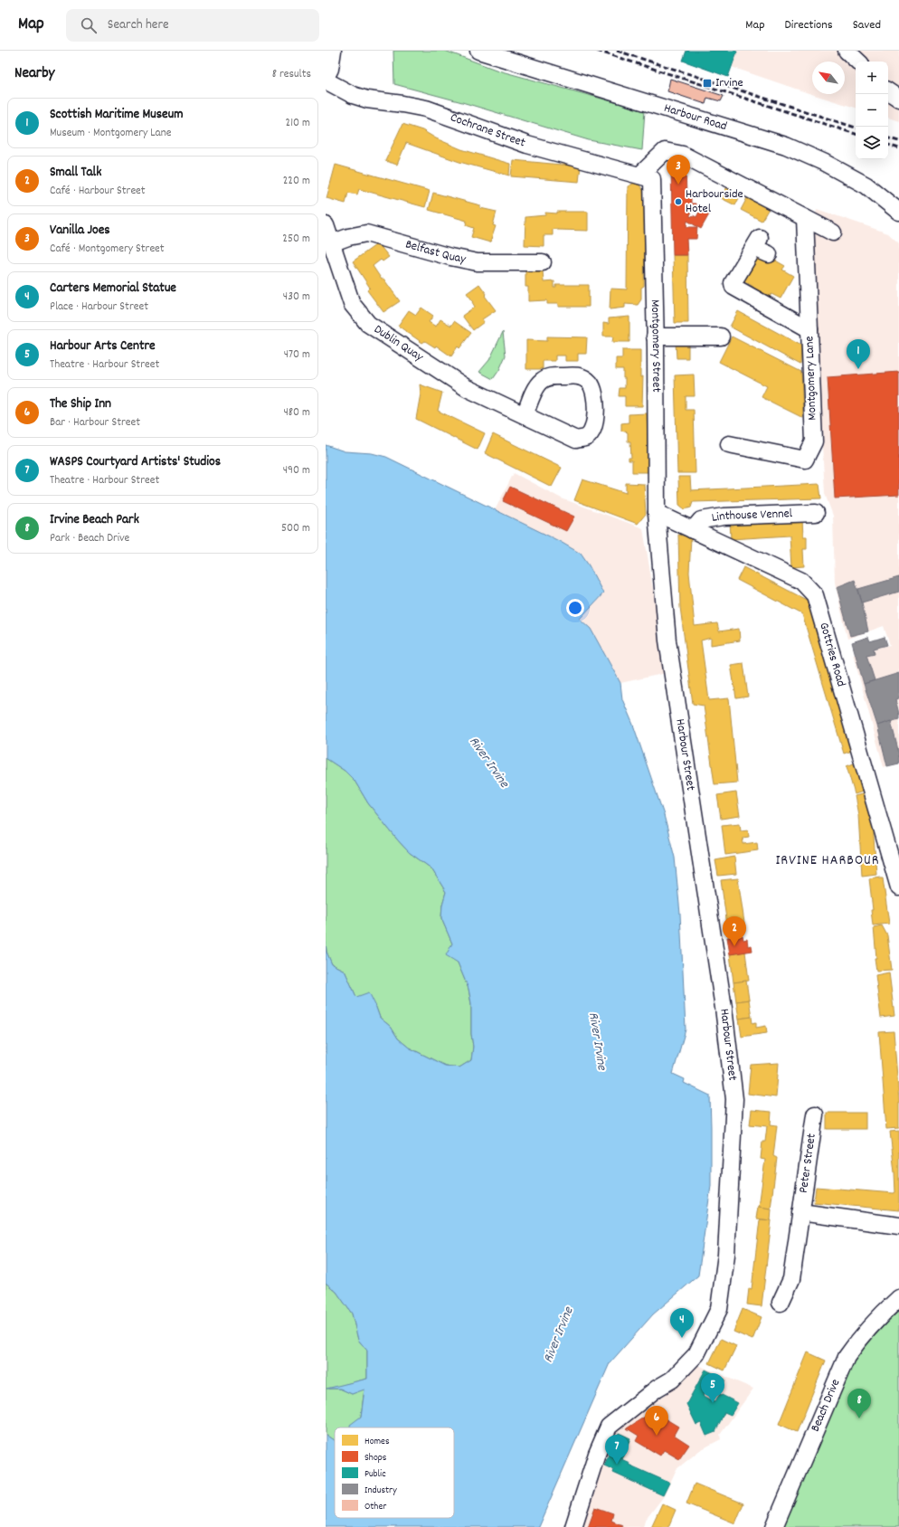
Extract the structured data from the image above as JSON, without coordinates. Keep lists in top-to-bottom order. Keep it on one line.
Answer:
{"streets":{"street":["Harbour Road","Cochrane Street","Belfast Quay","Dublin Quay","Montgomery Street","Montgomery Lane","Linthouse Vennel","Gottries Road","Harbour Street","Peter Street","Beach Drive"]},"crossings":[["Cochrane Street","Montgomery Street"],["Belfast Quay","Dublin Quay"],["Montgomery Street","Gottries Road"],["Montgomery Street","Harbour Street"],["Linthouse Vennel","Gottries Road"],["Gottries Road","Harbour Street"]],"districts":["IRVINE HARBOUR"],"water":["River Irvine"],"places":{"transit":["Irvine"],"other":["Harbourside Hotel"]},"legend":["Homes","Shops","Public","Industry","Other"],"north":"top left","page":{"header":"Map","search":"Search here","nav":["Map","Directions","Saved"],"heading":["Nearby","8 results"],"map_buttons":["+","−"],"list":[{"mark":"1","name":"Scottish Maritime Museum","note":"Museum · Montgomery Lane","value":"210 m"},{"mark":"2","name":"Small Talk","note":"Café · Harbour Street","value":"220 m"},{"mark":"3","name":"Vanilla Joes","note":"Café · Montgomery Street","value":"250 m"},{"mark":"4","name":"Carters Memorial Statue","note":"Place · Harbour Street","value":"430 m"},{"mark":"5","name":"Harbour Arts Centre","note":"Theatre · Harbour Street","value":"470 m"},{"mark":"6","name":"The Ship Inn","note":"Bar · Harbour Street","value":"480 m"},{"mark":"7","name":"WASPS Courtyard Artists' Studios","note":"Theatre · Harbour Street","value":"490 m"},{"mark":"8","name":"Irvine Beach Park","note":"Park · Beach Drive","value":"500 m"}],"pins":["3","1","2","4","5","8","6","7"]}}
